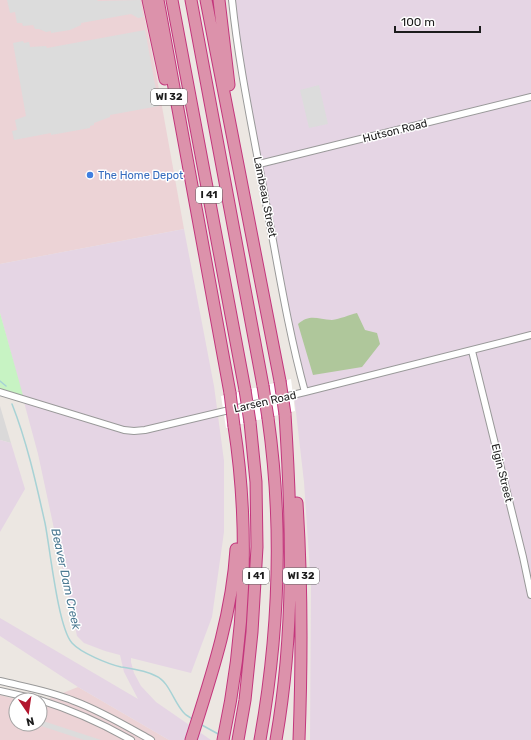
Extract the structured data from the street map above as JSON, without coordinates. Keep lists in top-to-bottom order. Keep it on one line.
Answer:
{"streets":{"highway":["WI 32","I 41"],"street":["Hutson Road","Lambeau Street","Larsen Road","Elgin Street"]},"crossings":[["Hutson Road","Lambeau Street"],["Lambeau Street","Larsen Road"],["Larsen Road","Elgin Street"]],"water":["Beaver Dam Creek"],"places":["The Home Depot"],"scale_bar":"100 m","north":"bottom"}
